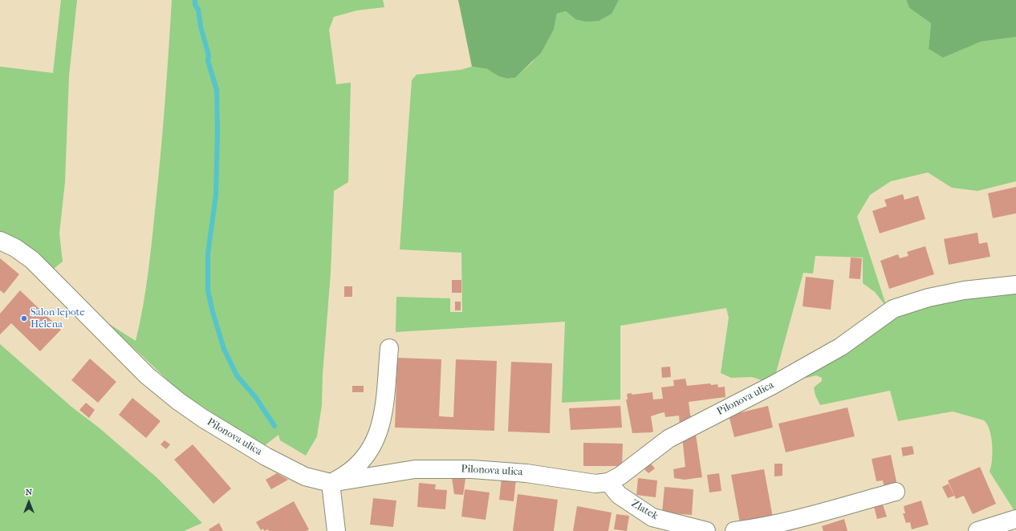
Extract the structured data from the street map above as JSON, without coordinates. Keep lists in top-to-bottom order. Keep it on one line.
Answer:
{"streets":{"street":["Pilonova ulica","Zlatek"]},"crossings":[["Pilonova ulica","Zlatek"]],"places":["Salon lepote Helena"],"north":"top"}
